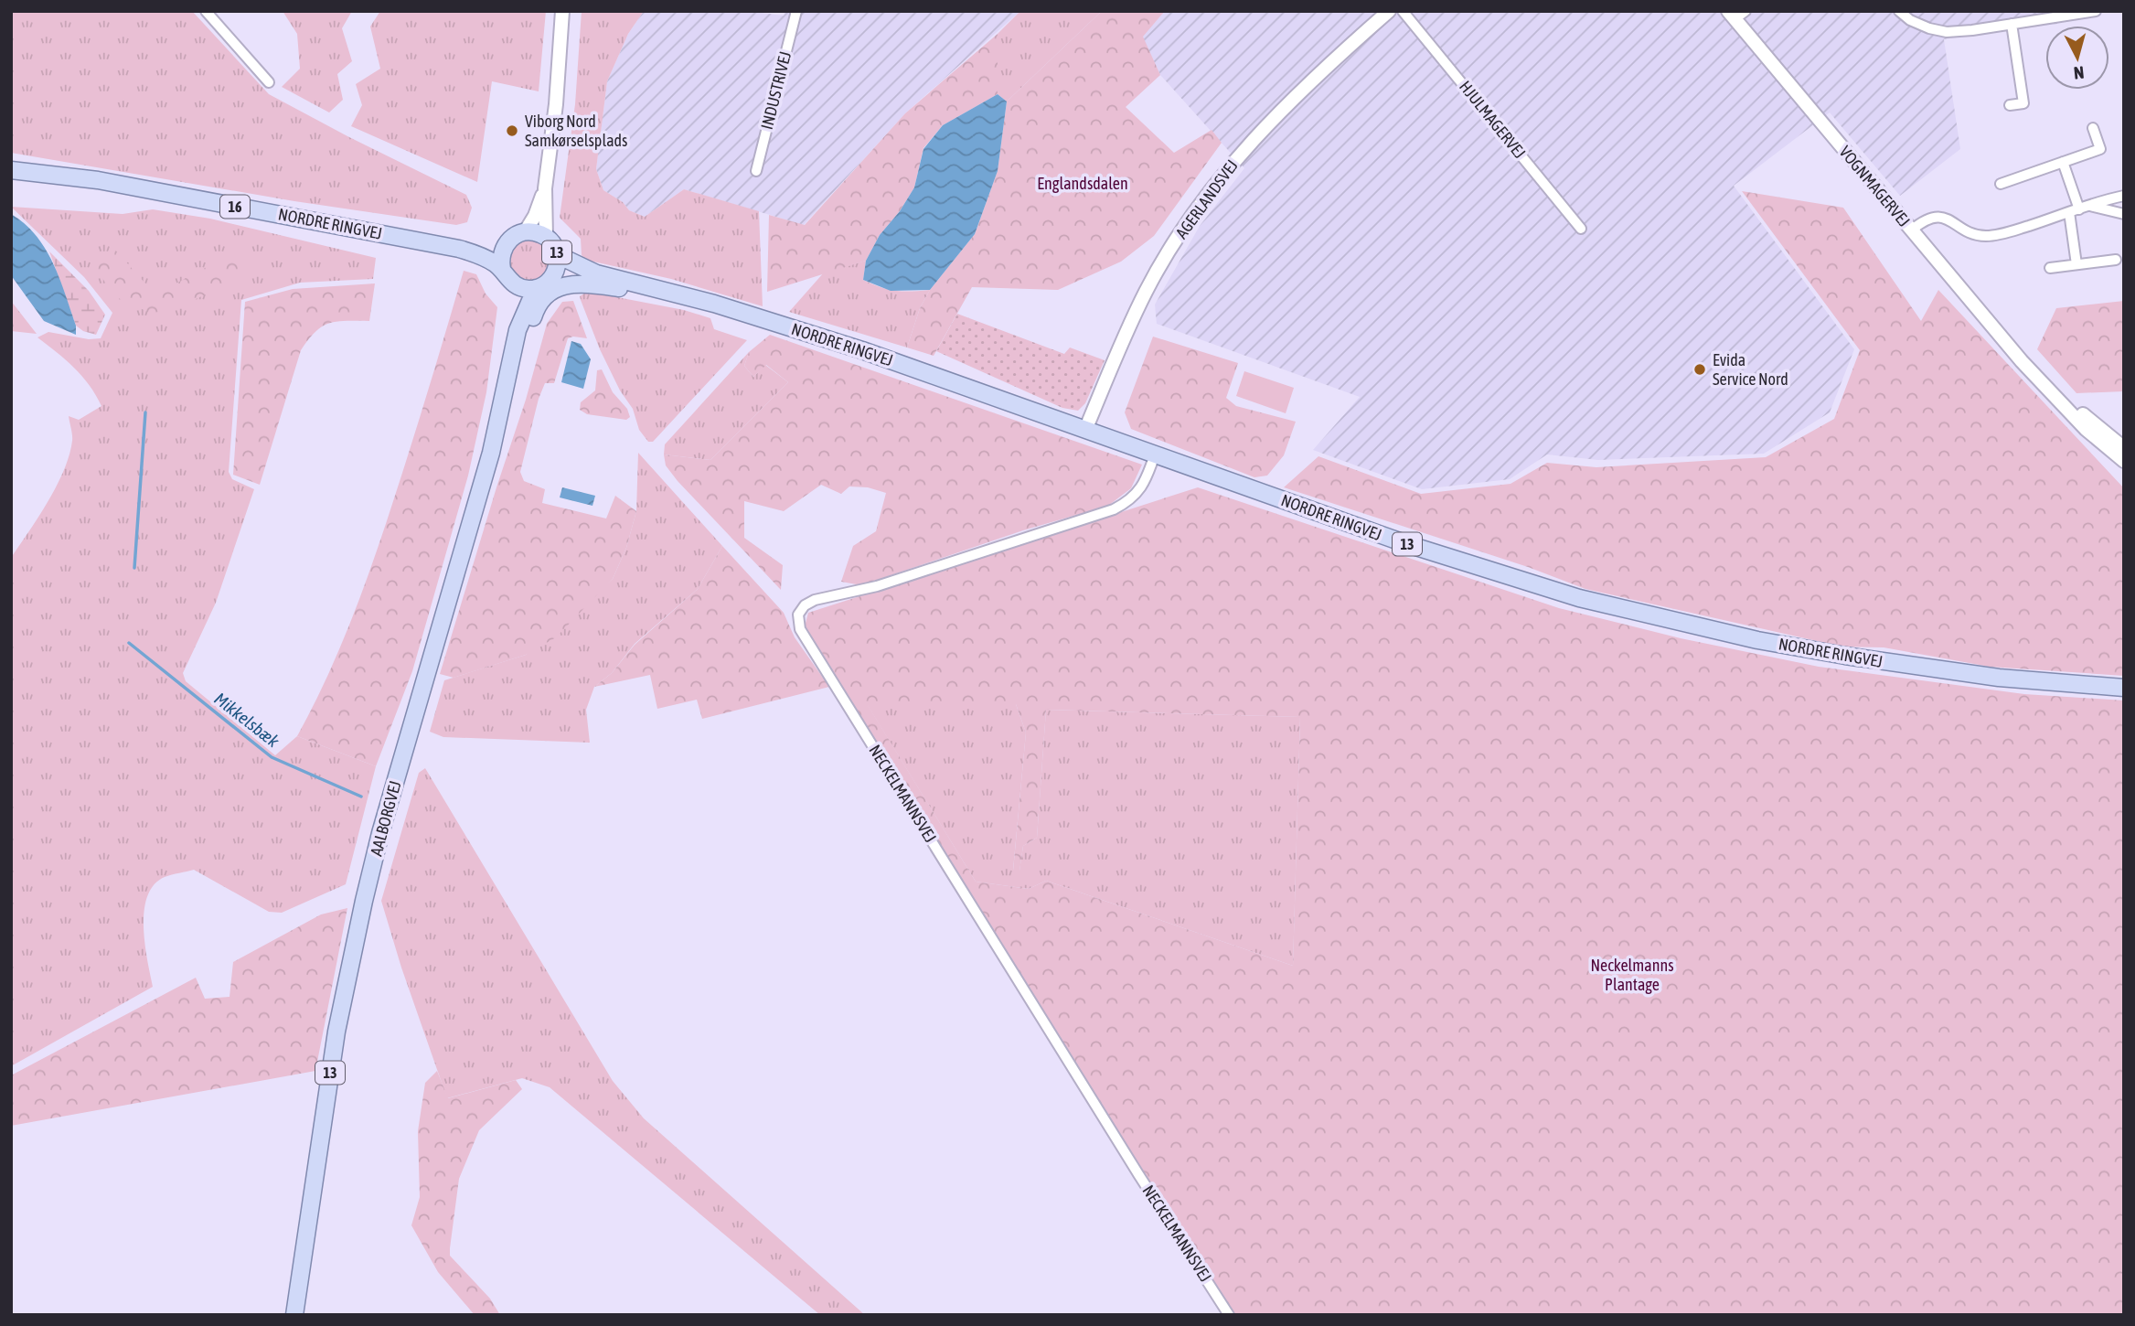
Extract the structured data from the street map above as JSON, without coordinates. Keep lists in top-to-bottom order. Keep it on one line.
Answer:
{"streets":{"main road":["16","NORDRE RINGVEJ","13","AALBORGVEJ"],"street":["INDUSTRIVEJ","HJULMAGERVEJ","VOGNMAGERVEJ","AGERLANDSVEJ","NECKELMANNSVEJ"]},"crossings":[["AGERLANDSVEJ","NORDRE RINGVEJ"],["NORDRE RINGVEJ","13"],["NORDRE RINGVEJ","NECKELMANNSVEJ"],["NORDRE RINGVEJ","AALBORGVEJ"],["13","AALBORGVEJ"]],"water":["Mikkelsbæk"],"parks":["Englandsdalen","Neckelmanns Plantage"],"places":["Viborg Nord Samkørselsplads","Evida Service Nord"],"north":"bottom"}
